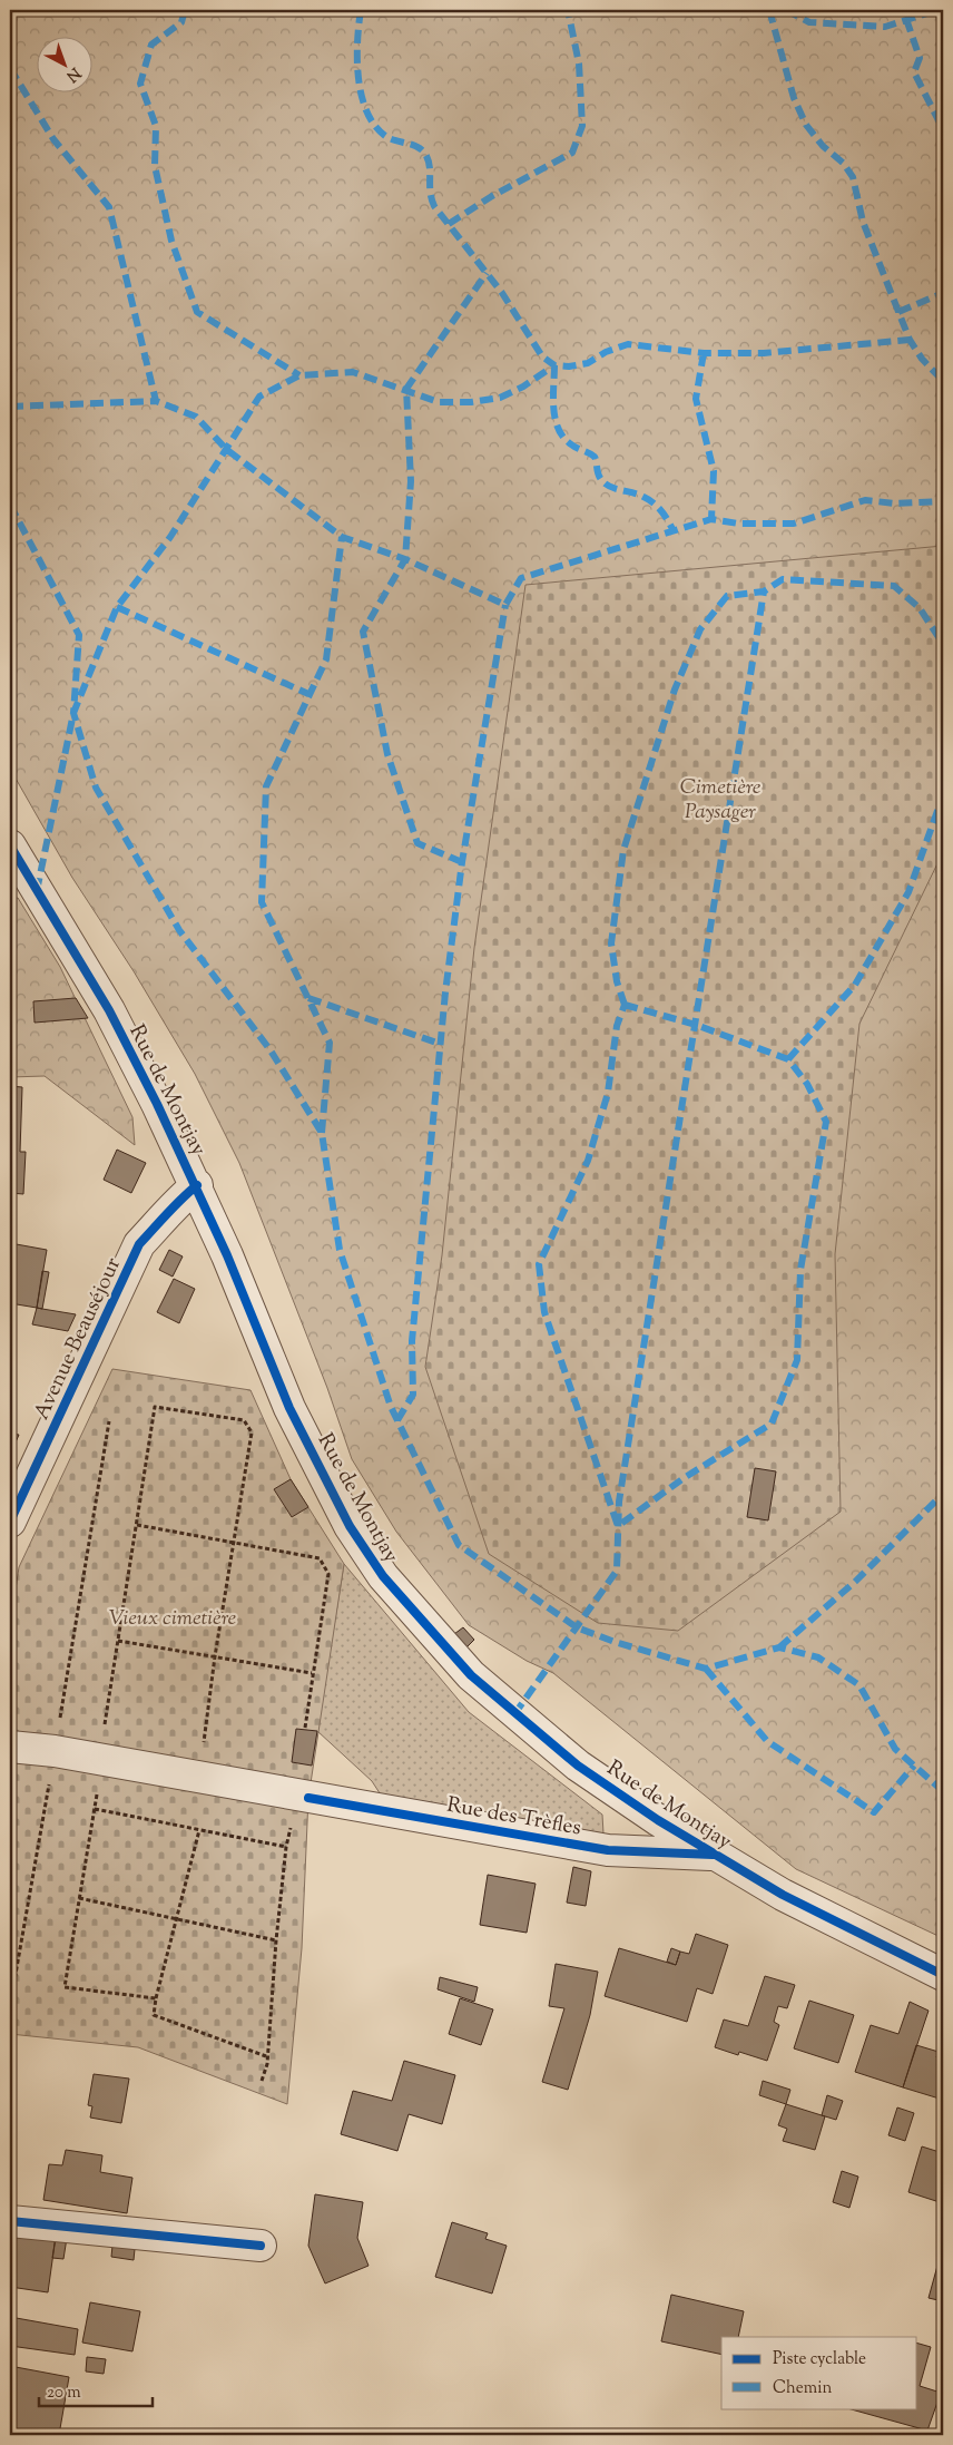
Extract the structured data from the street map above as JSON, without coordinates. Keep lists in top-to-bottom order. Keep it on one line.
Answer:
{"streets":{"street":["Rue de Montjay","Avenue Beauséjour","Rue des Trèfles"]},"crossings":[["Rue de Montjay","Avenue Beauséjour"],["Rue de Montjay","Rue des Trèfles"]],"parks":["Cimetière Paysager","Vieux cimetière"],"legend":["Piste cyclable","Chemin"],"scale_bar":"20 m","north":"bottom right"}
